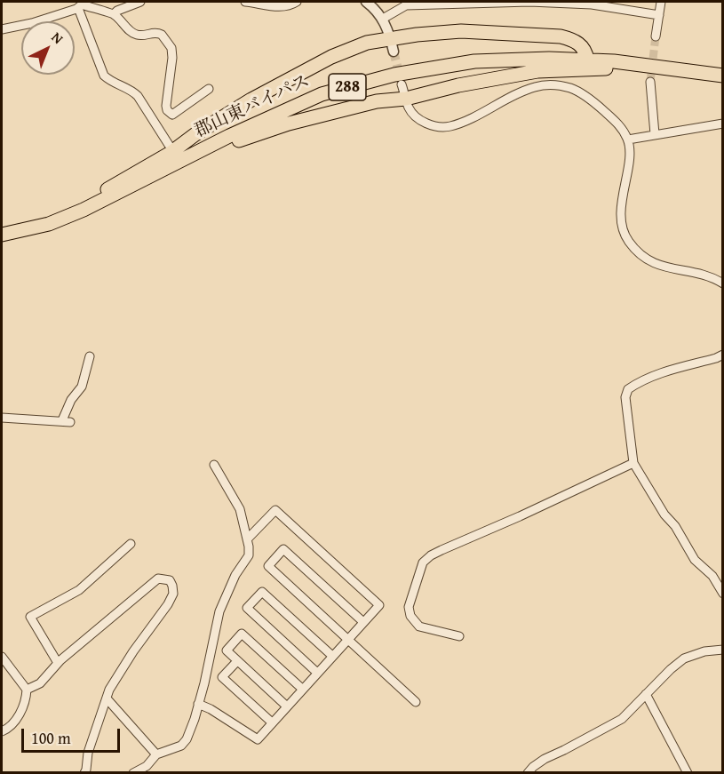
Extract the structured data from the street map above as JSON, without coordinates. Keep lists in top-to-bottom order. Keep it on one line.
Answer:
{"streets":{"highway":["288","郡山東バイパス"]},"scale_bar":"100 m","north":"top right"}
